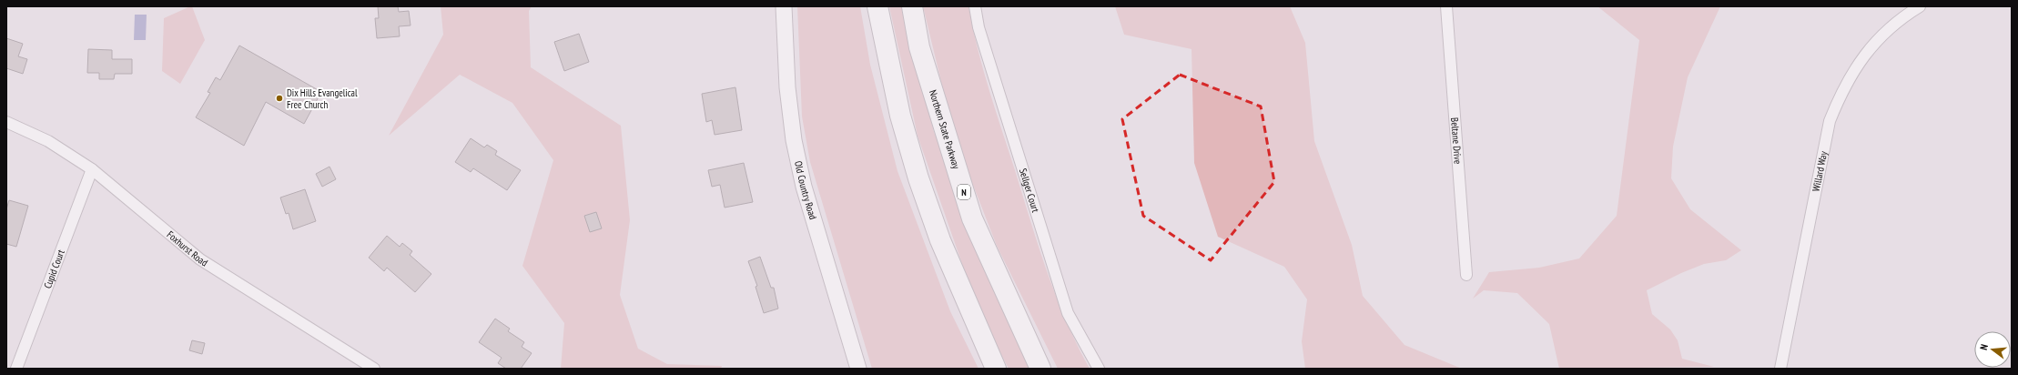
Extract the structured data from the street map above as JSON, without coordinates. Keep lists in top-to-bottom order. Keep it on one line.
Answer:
{"streets":{"highway":["Northern State Parkway","N"],"main road":["Old Country Road"],"street":["Beltane Drive","Willard Way","Sellger Court","Foxhurst Road","Cupid Court"]},"crossings":[["Foxhurst Road","Cupid Court"]],"places":["Dix Hills Evangelical Free Church"],"north":"left"}
